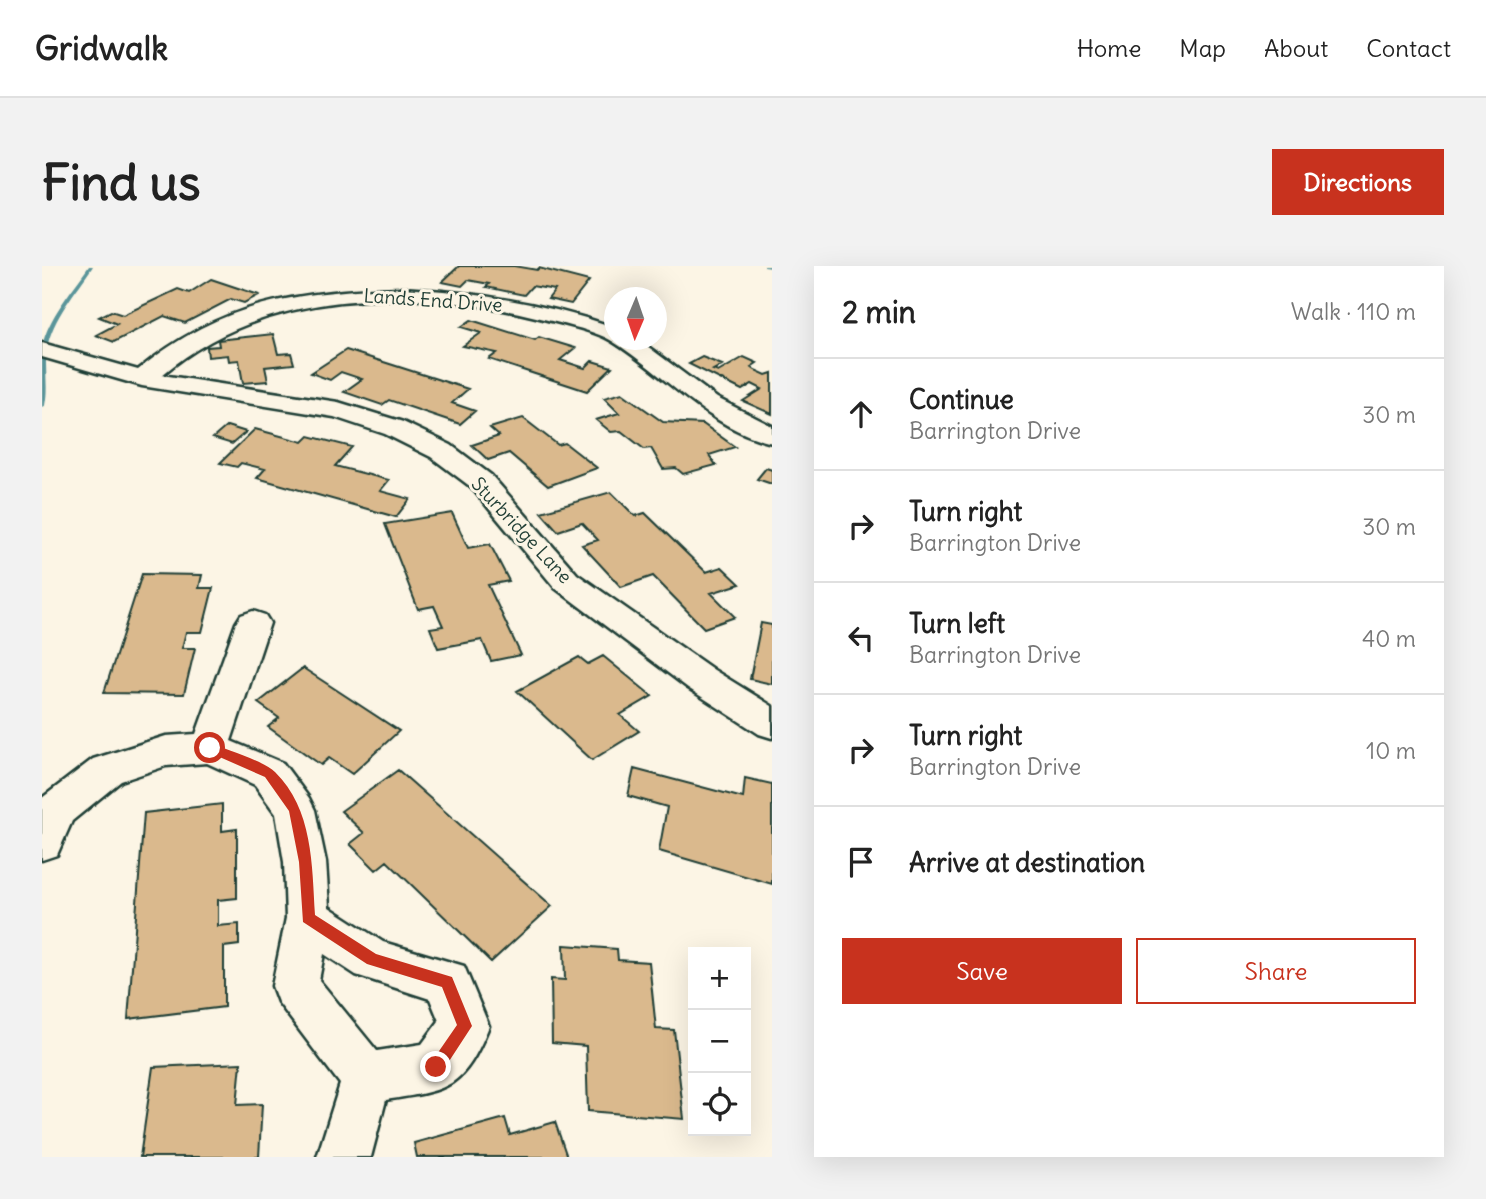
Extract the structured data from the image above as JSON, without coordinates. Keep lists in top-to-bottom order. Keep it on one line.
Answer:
{"streets":{"street":["Lands End Drive","Sturbridge Lane"]},"crossings":[["Lands End Drive","Sturbridge Lane"]],"north":"bottom","page":{"header":"Gridwalk","nav":["Home","Map","About","Contact"],"buttons":["Directions",["Save","Share"]],"title":"Find us","heading":["2 min","Walk · 110 m"],"list":[["Continue","Barrington Drive","30 m"],["Turn right","Barrington Drive","30 m"],["Turn left","Barrington Drive","40 m"],["Turn right","Barrington Drive","10 m"],"Arrive at destination"],"map_buttons":["+","−"]}}
